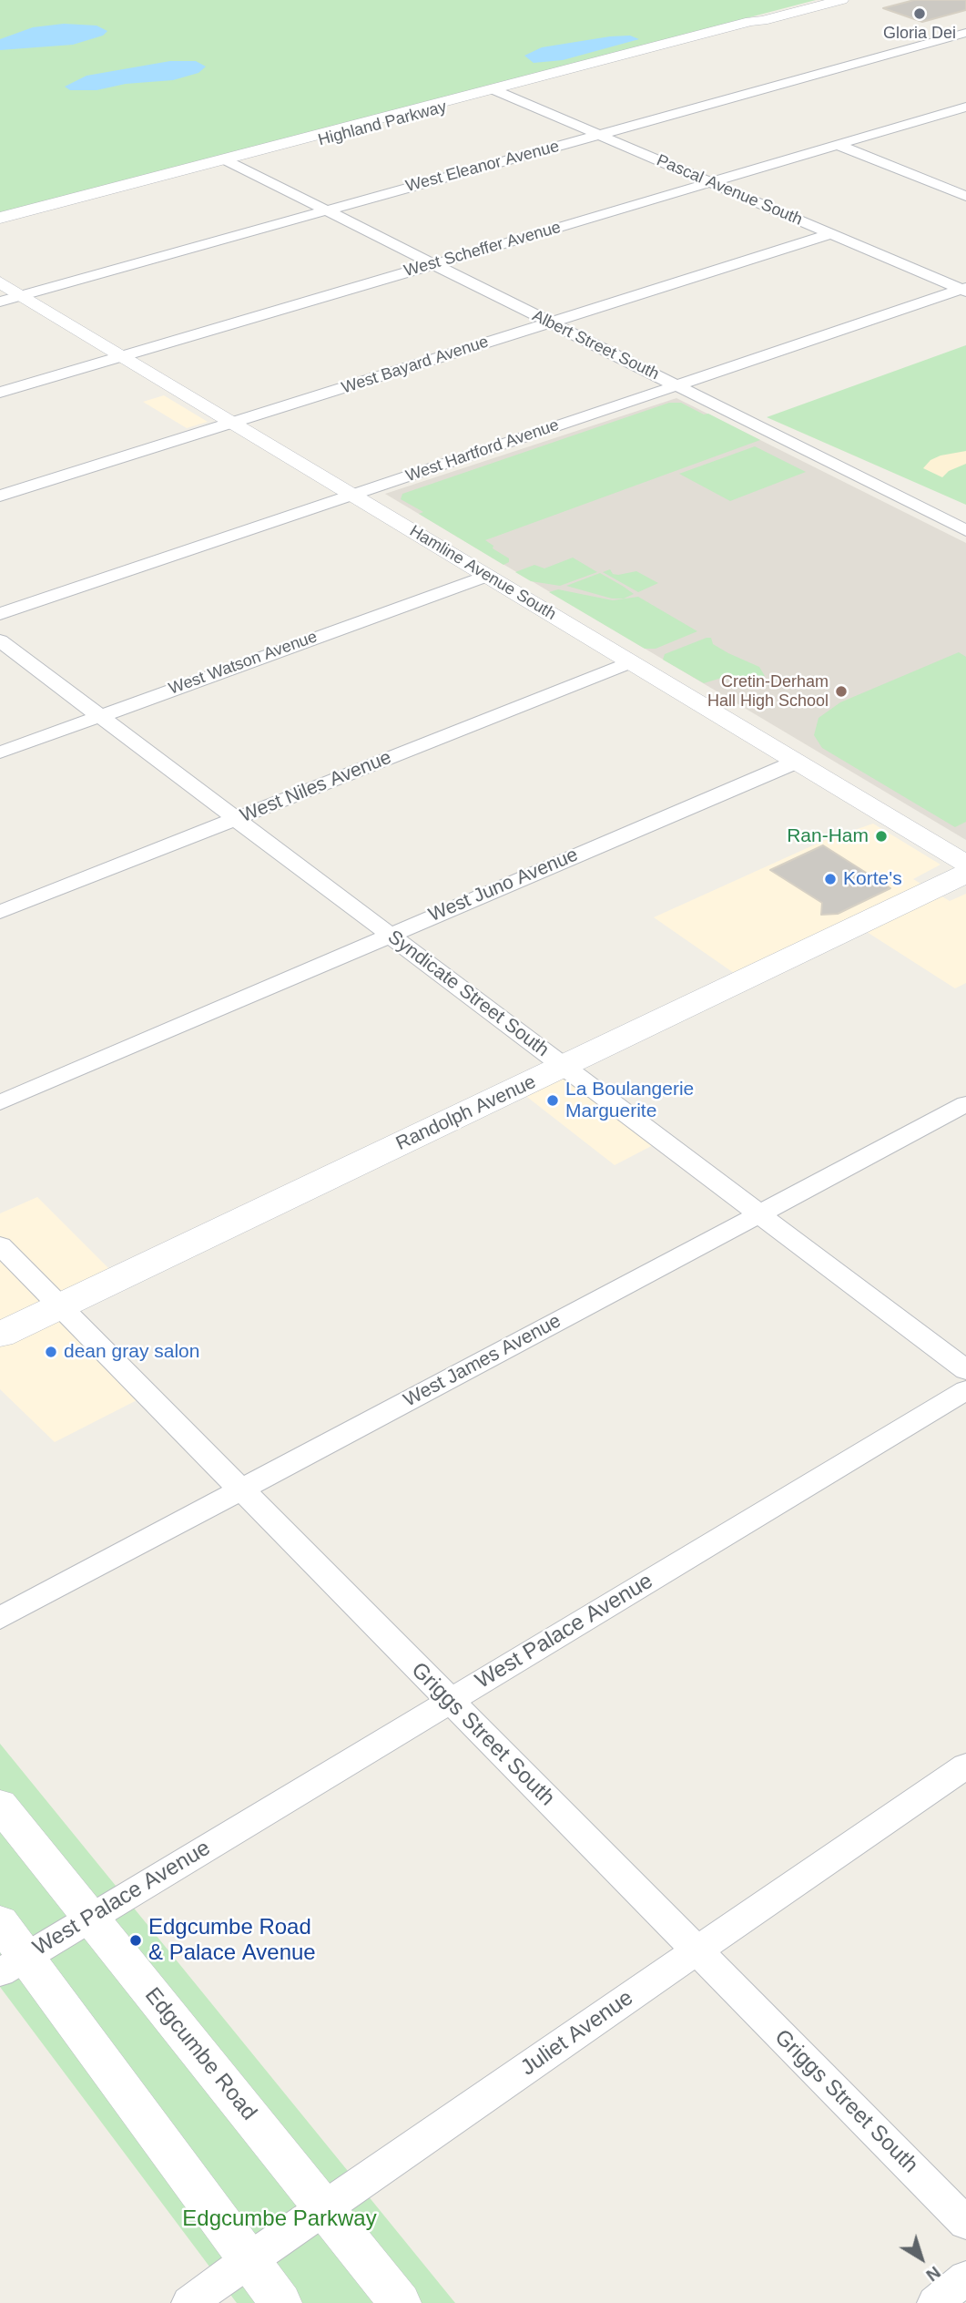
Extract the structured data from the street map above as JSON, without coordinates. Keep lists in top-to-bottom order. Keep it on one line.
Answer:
{"streets":{"main road":["Randolph Avenue"],"street":["Highland Parkway","West Eleanor Avenue","Pascal Avenue South","West Scheffer Avenue","Albert Street South","West Bayard Avenue","West Hartford Avenue","Hamline Avenue South","West Watson Avenue","West Niles Avenue","West Juno Avenue","Syndicate Street South","West James Avenue","West Palace Avenue","Griggs Street South","Juliet Avenue","Edgcumbe Road"]},"crossings":[["Highland Parkway","Pascal Avenue South"],["Highland Parkway","Albert Street South"],["West Eleanor Avenue","Pascal Avenue South"],["West Eleanor Avenue","Albert Street South"],["West Eleanor Avenue","Hamline Avenue South"],["Pascal Avenue South","West Scheffer Avenue"],["Pascal Avenue South","West Bayard Avenue"],["Pascal Avenue South","West Hartford Avenue"],["West Scheffer Avenue","Albert Street South"],["West Scheffer Avenue","Hamline Avenue South"],["Albert Street South","West Bayard Avenue"],["Albert Street South","West Hartford Avenue"],["West Bayard Avenue","Hamline Avenue South"],["West Hartford Avenue","Hamline Avenue South"],["Hamline Avenue South","West Watson Avenue"],["Hamline Avenue South","West Niles Avenue"],["Hamline Avenue South","West Juno Avenue"],["West Watson Avenue","Syndicate Street South"],["West Niles Avenue","Syndicate Street South"],["West Juno Avenue","Syndicate Street South"],["Syndicate Street South","Randolph Avenue"],["Syndicate Street South","West James Avenue"],["Randolph Avenue","Griggs Street South"],["West James Avenue","Griggs Street South"],["West Palace Avenue","Griggs Street South"],["West Palace Avenue","Edgcumbe Road"],["Griggs Street South","Juliet Avenue"],["Juliet Avenue","Edgcumbe Road"]],"parks":["Edgcumbe Parkway"],"places":["Gloria Dei","Cretin-Derham Hall High School","Ran-Ham","Korte's","La Boulangerie Marguerite","dean gray salon","Edgcumbe Road & Palace Avenue"],"north":"bottom right"}
